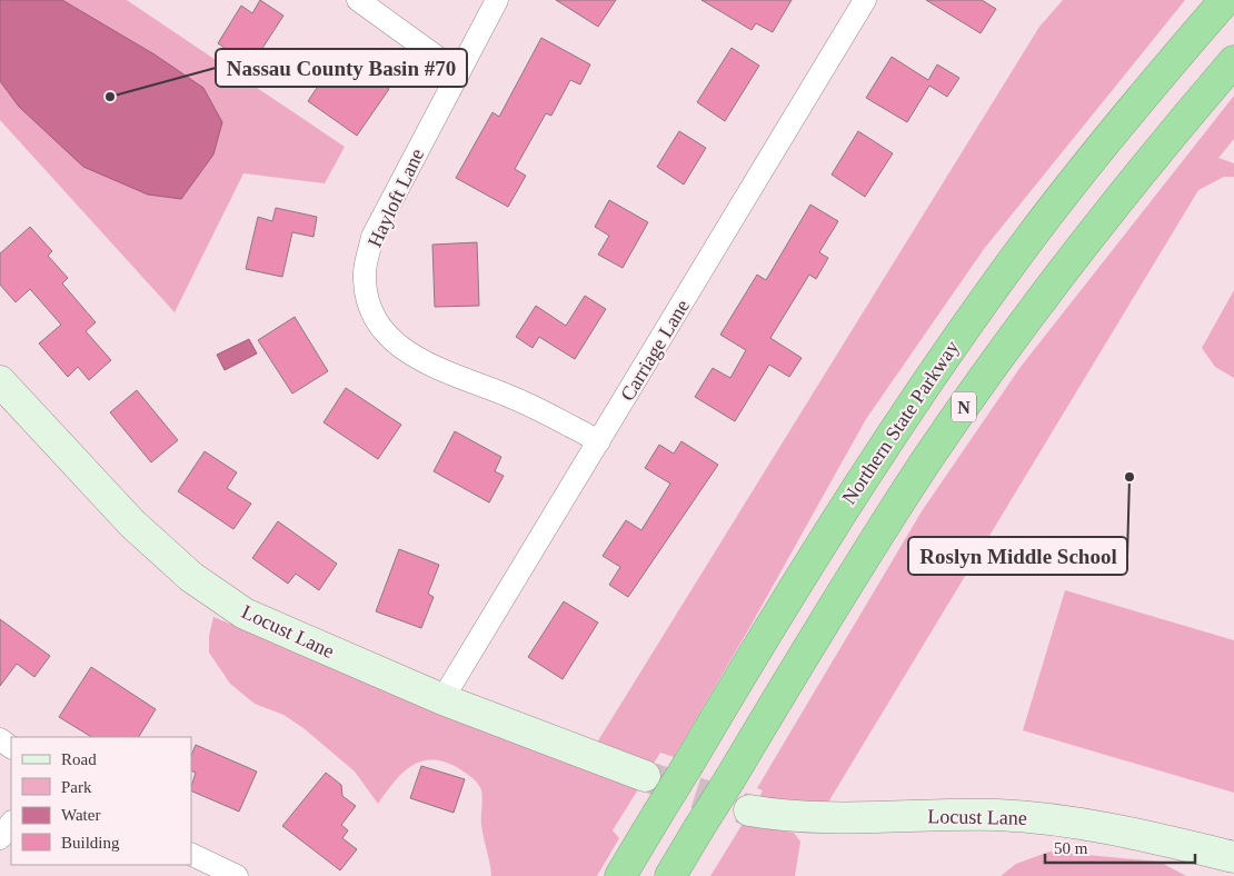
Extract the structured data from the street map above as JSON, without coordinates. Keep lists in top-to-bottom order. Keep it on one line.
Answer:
{"streets":{"highway":["N","Northern State Parkway"],"street":["Hayloft Lane","Carriage Lane","Locust Lane"]},"crossings":[["Hayloft Lane","Carriage Lane"],["Carriage Lane","Locust Lane"]],"places":["Nassau County Basin #70","Roslyn Middle School"],"legend":["Road","Park","Water","Building"],"scale_bar":"50 m"}
